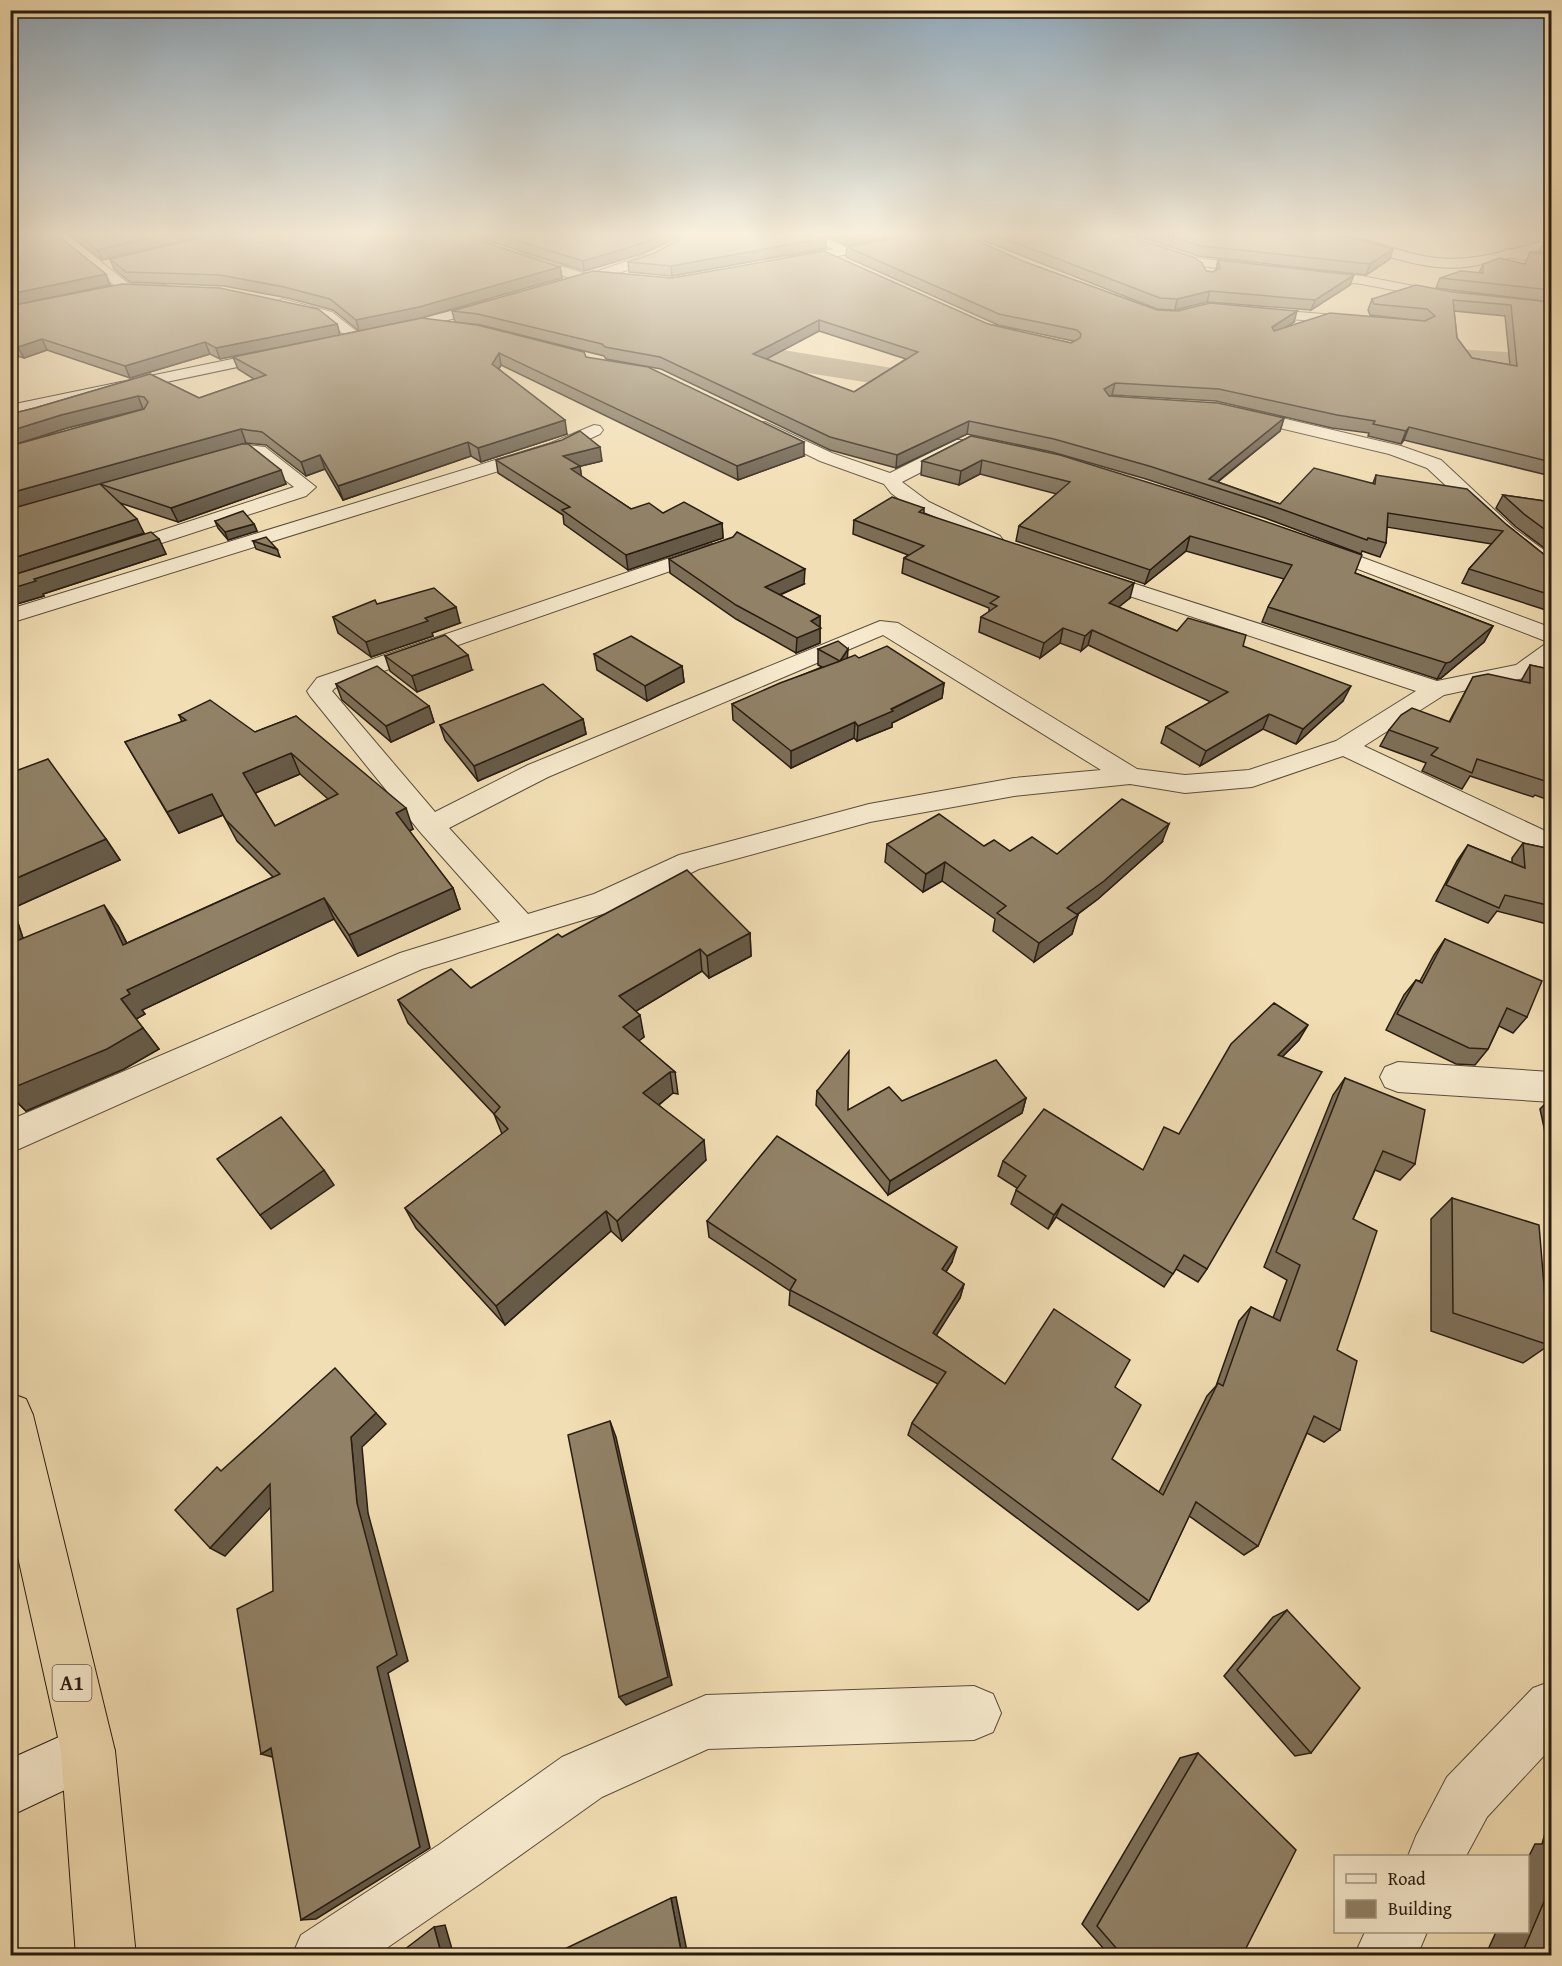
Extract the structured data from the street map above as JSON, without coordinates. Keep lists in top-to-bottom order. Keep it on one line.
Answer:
{"streets":{"highway":["A1"]},"legend":["Road","Building"]}
